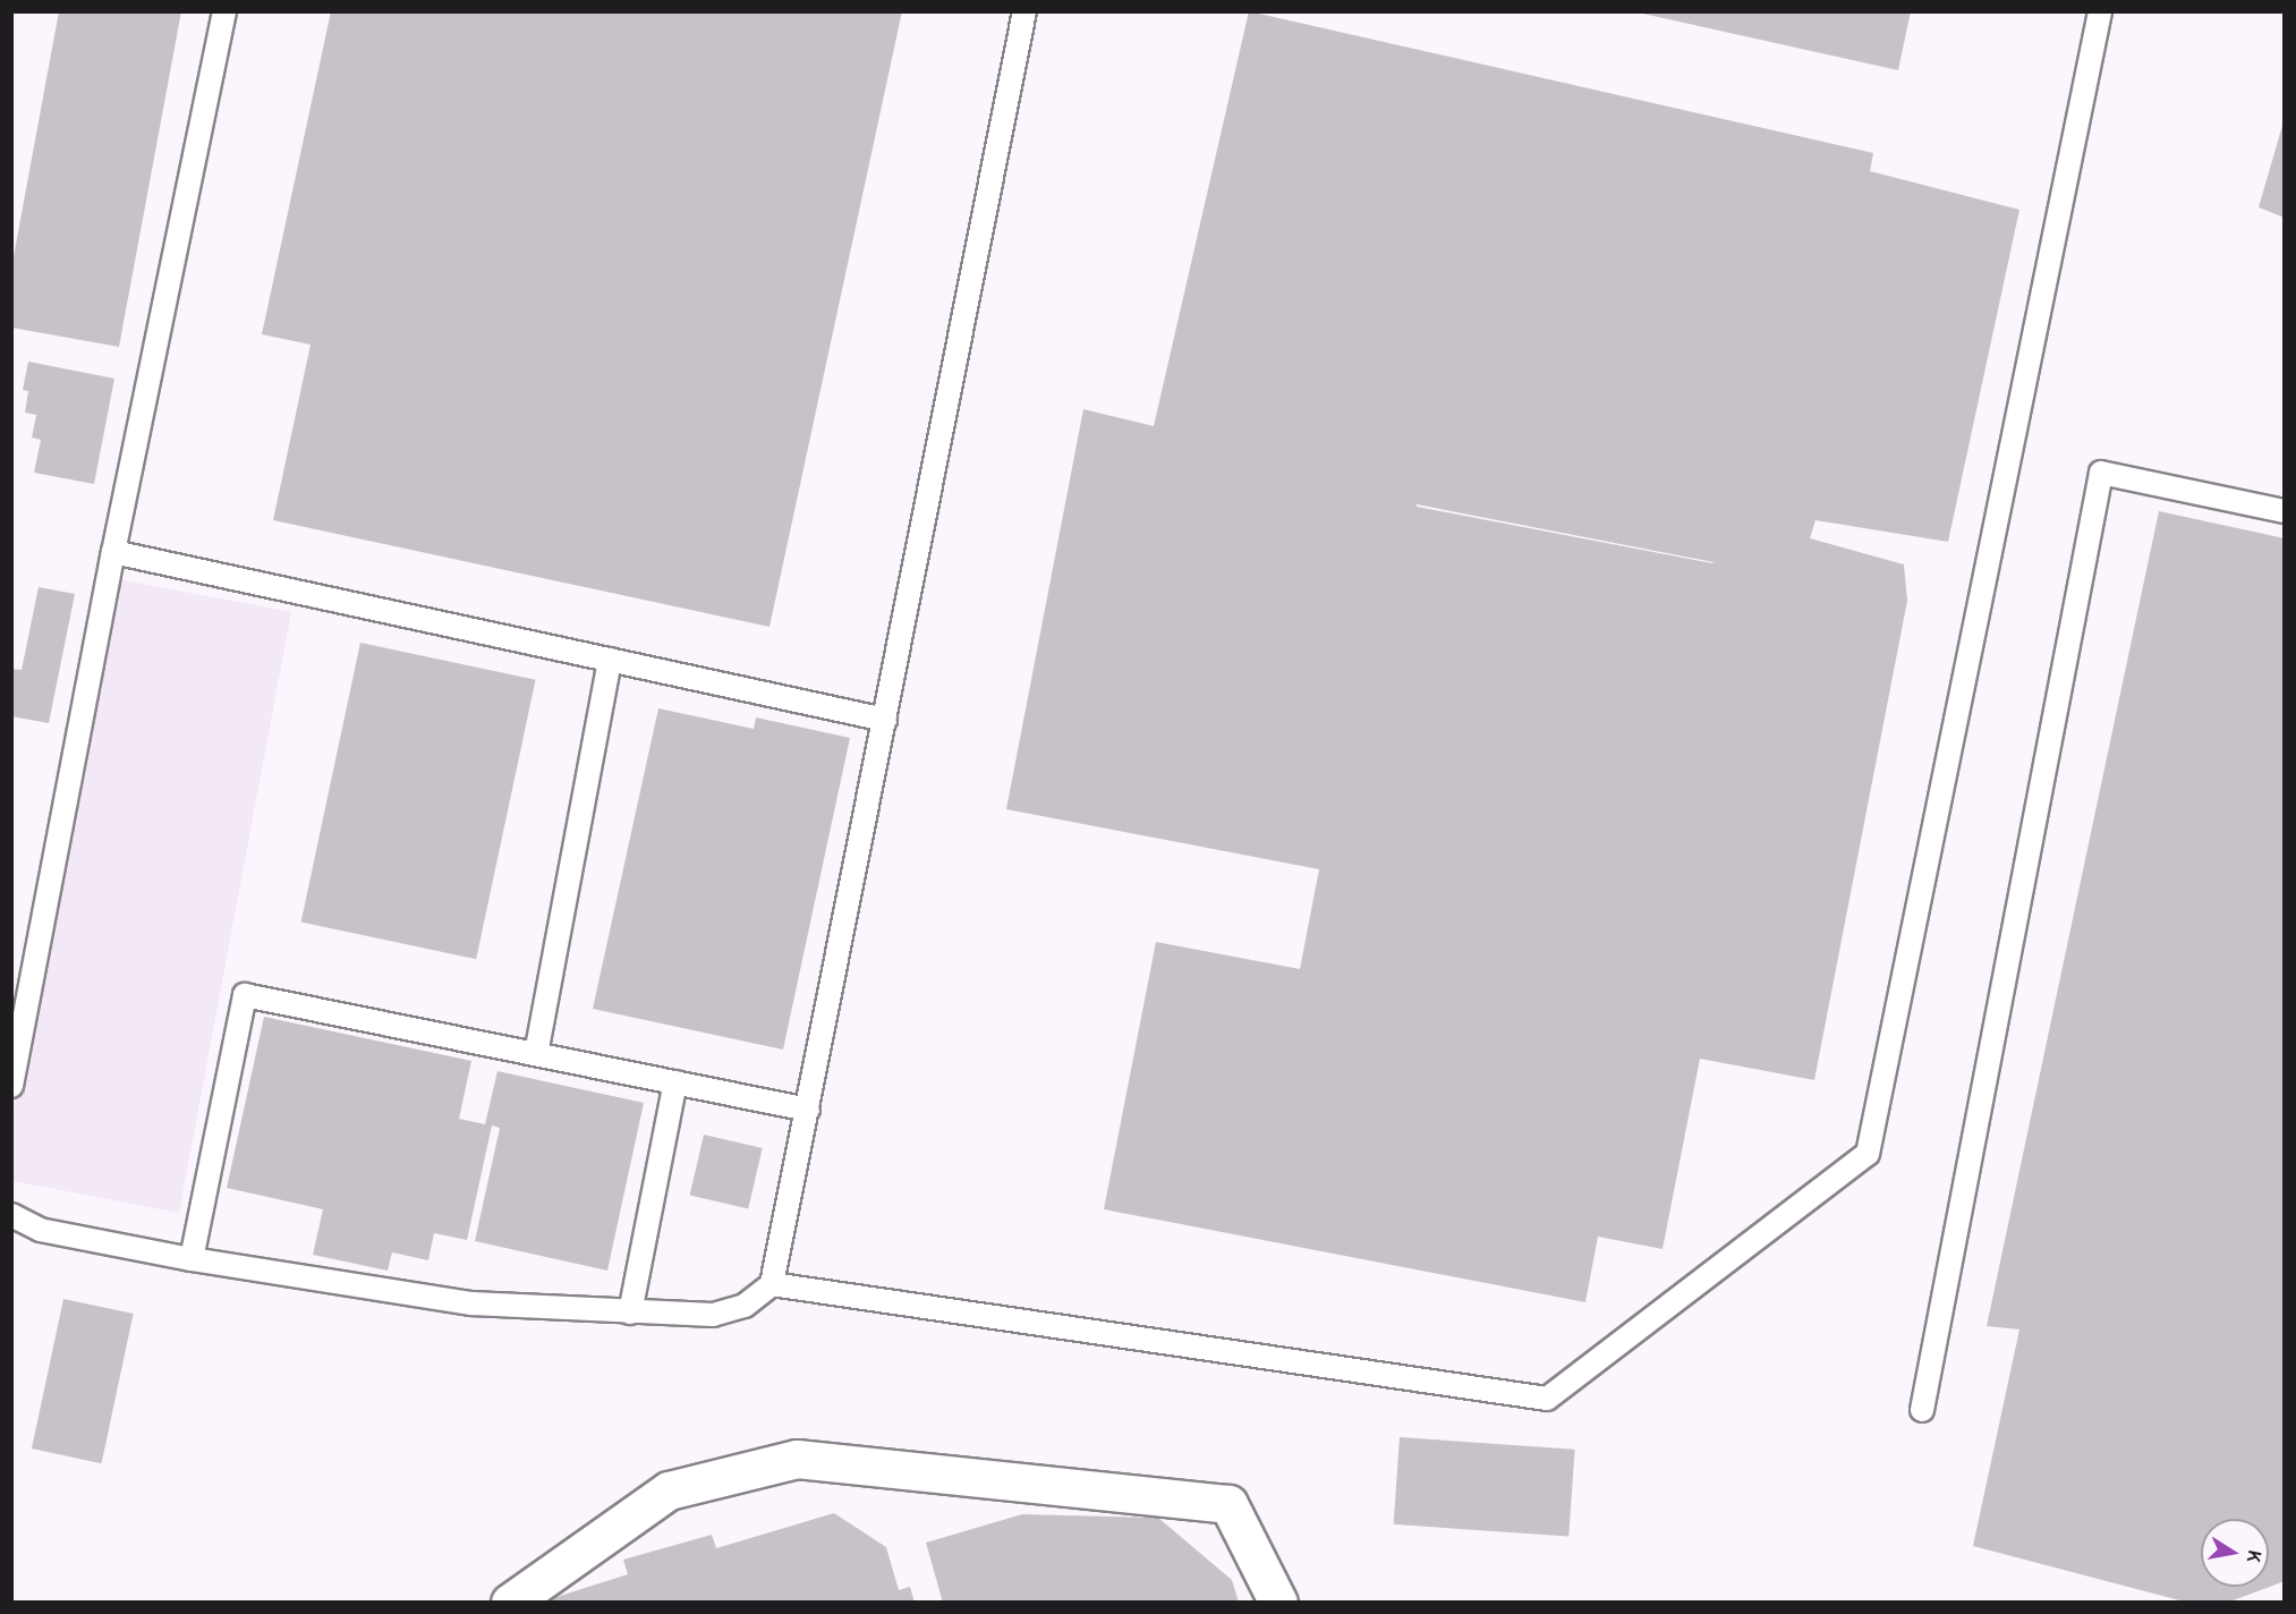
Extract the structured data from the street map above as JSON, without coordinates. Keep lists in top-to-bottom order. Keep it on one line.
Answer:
{"north":"right"}
